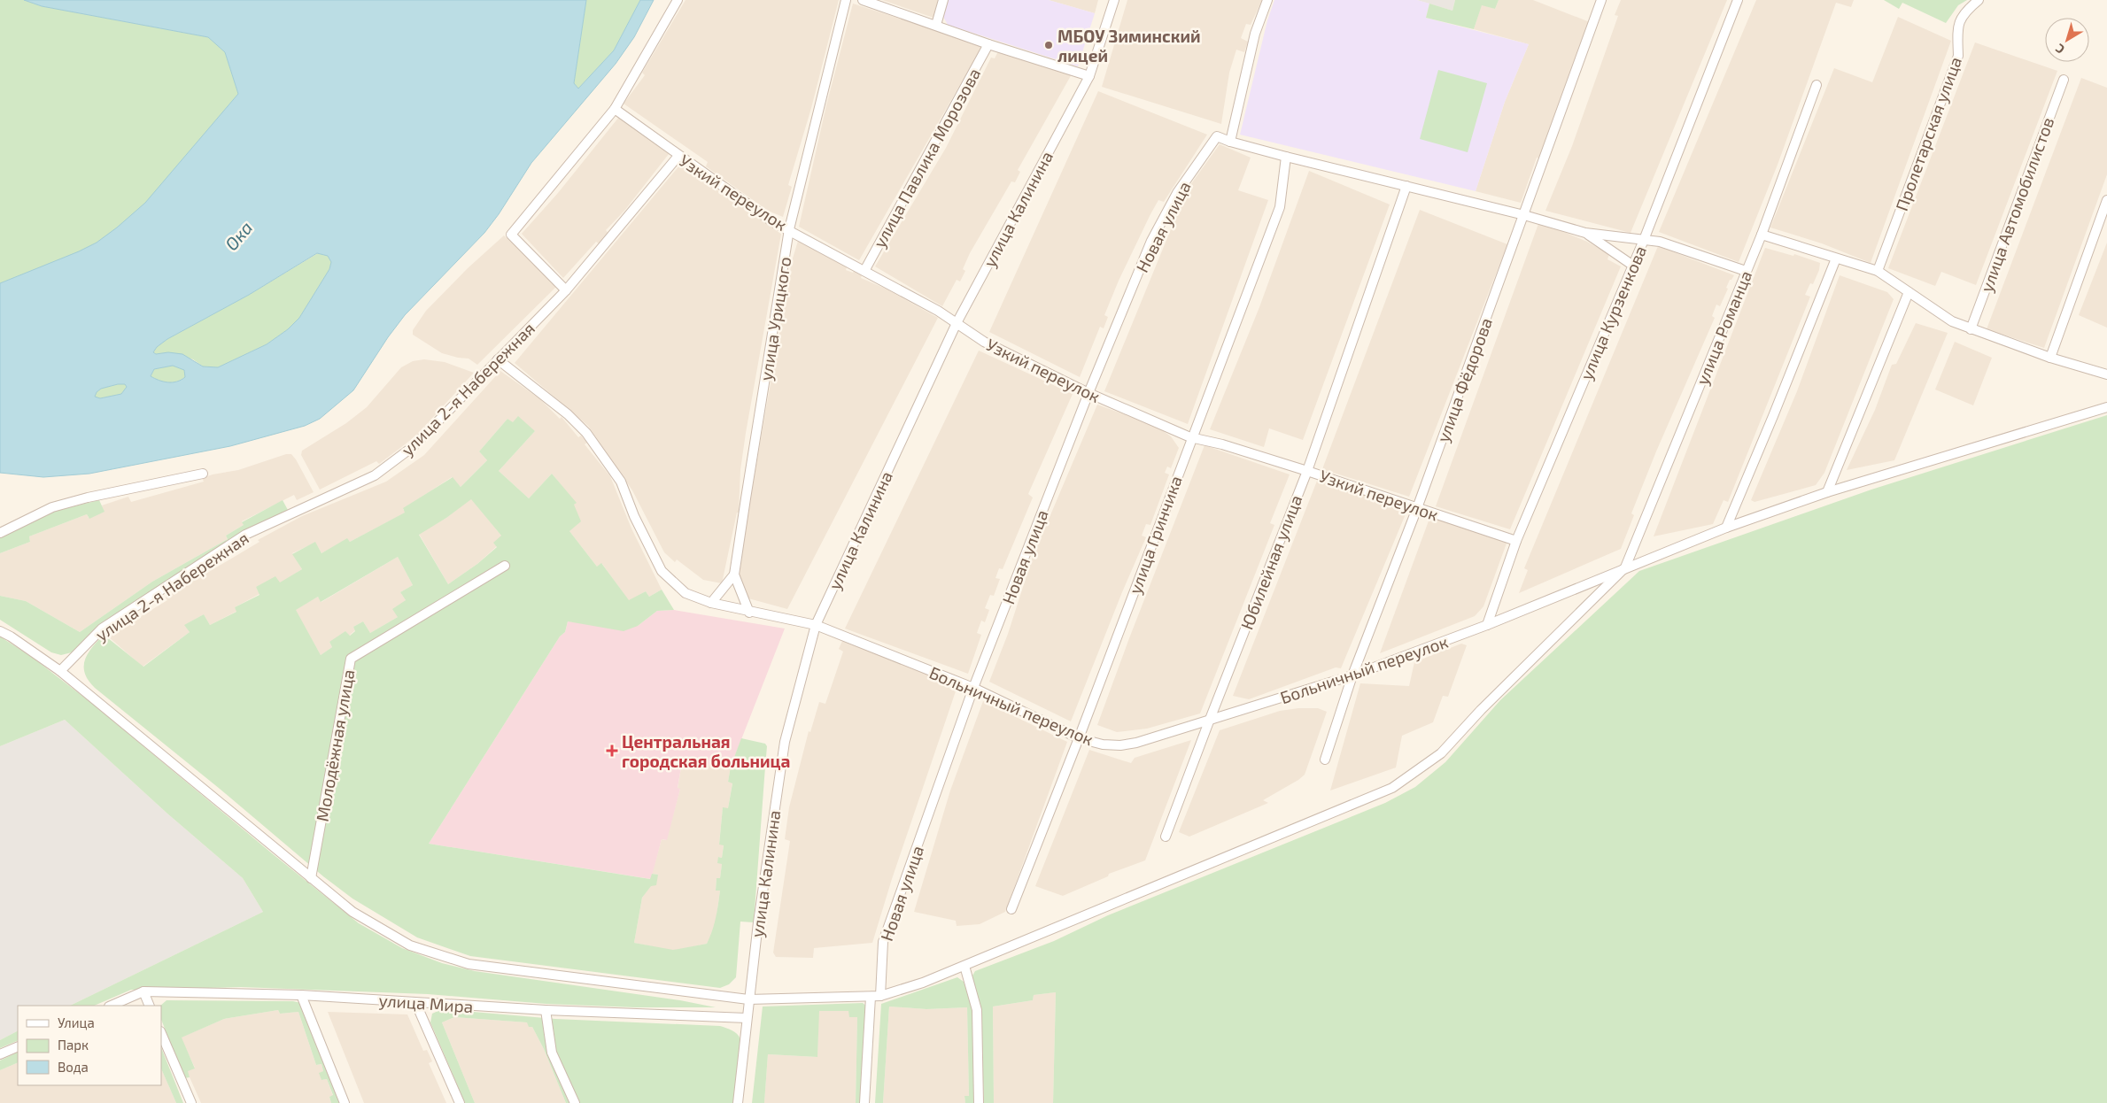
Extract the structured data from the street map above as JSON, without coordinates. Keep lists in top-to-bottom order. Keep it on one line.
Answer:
{"streets":{"street":["Пролетарская улица","улица Павлика Морозова","Узкий переулок","улица Автомобилистов","улица Калинина","Новая улица","улица Курзенкова","улица Урицкого","улица Романца","улица Фёдорова","улица 2-я Набережная","улица Гринчика","Юбилейная улица","Больничный переулок","Молодёжная улица","улица Мира"]},"crossings":[["улица Павлика Морозова","Узкий переулок"],["Узкий переулок","улица Калинина"],["Узкий переулок","Новая улица"],["Узкий переулок","улица Курзенкова"],["Узкий переулок","улица Урицкого"],["Узкий переулок","улица Фёдорова"],["Узкий переулок","улица 2-я Набережная"],["Узкий переулок","улица Гринчика"],["Узкий переулок","Юбилейная улица"],["улица Калинина","Больничный переулок"],["улица Калинина","улица Мира"],["Новая улица","Больничный переулок"],["улица Курзенкова","Больничный переулок"],["улица Романца","Больничный переулок"],["улица Фёдорова","Больничный переулок"],["улица 2-я Набережная","Больничный переулок"],["улица Гринчика","Больничный переулок"],["Юбилейная улица","Больничный переулок"]],"water":["Ока"],"places":{"other":["МБОУ Зиминский лицей"],"health":["Центральная городская больница"]},"legend":["Улица","Парк","Вода"],"north":"bottom left"}
